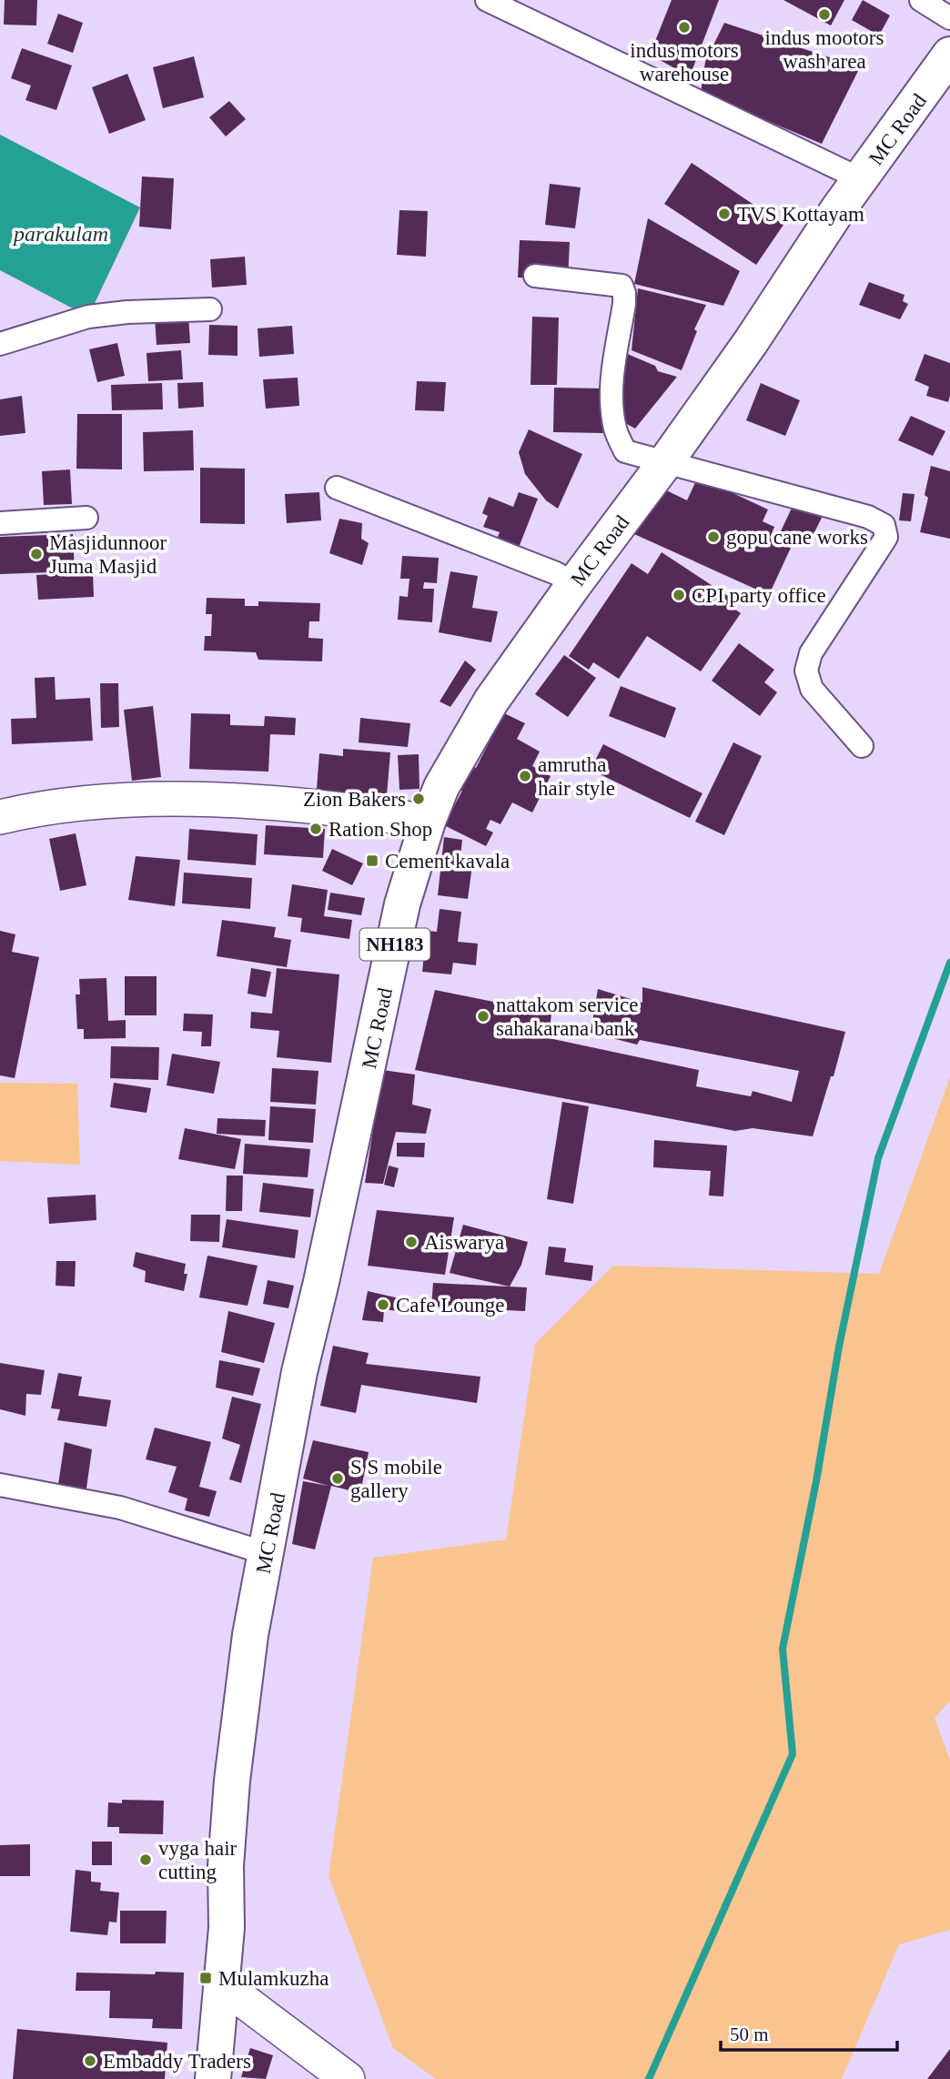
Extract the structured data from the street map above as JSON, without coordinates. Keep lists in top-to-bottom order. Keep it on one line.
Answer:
{"streets":{"highway":["MC Road","NH183"]},"water":["parakulam"],"places":{"other":["indus mootors wash area","indus motors warehouse","TVS Kottayam","gopu cane works","Masjidunnoor Juma Masjid","CPI party office","amrutha hair style","Zion Bakers","Ration Shop","nattakom service sahakarana bank","Aiswarya","Cafe Lounge","S S mobile gallery","vyga hair cutting","Embaddy Traders"],"transit":["Cement kavala","Mulamkuzha"]},"scale_bar":"50 m"}
